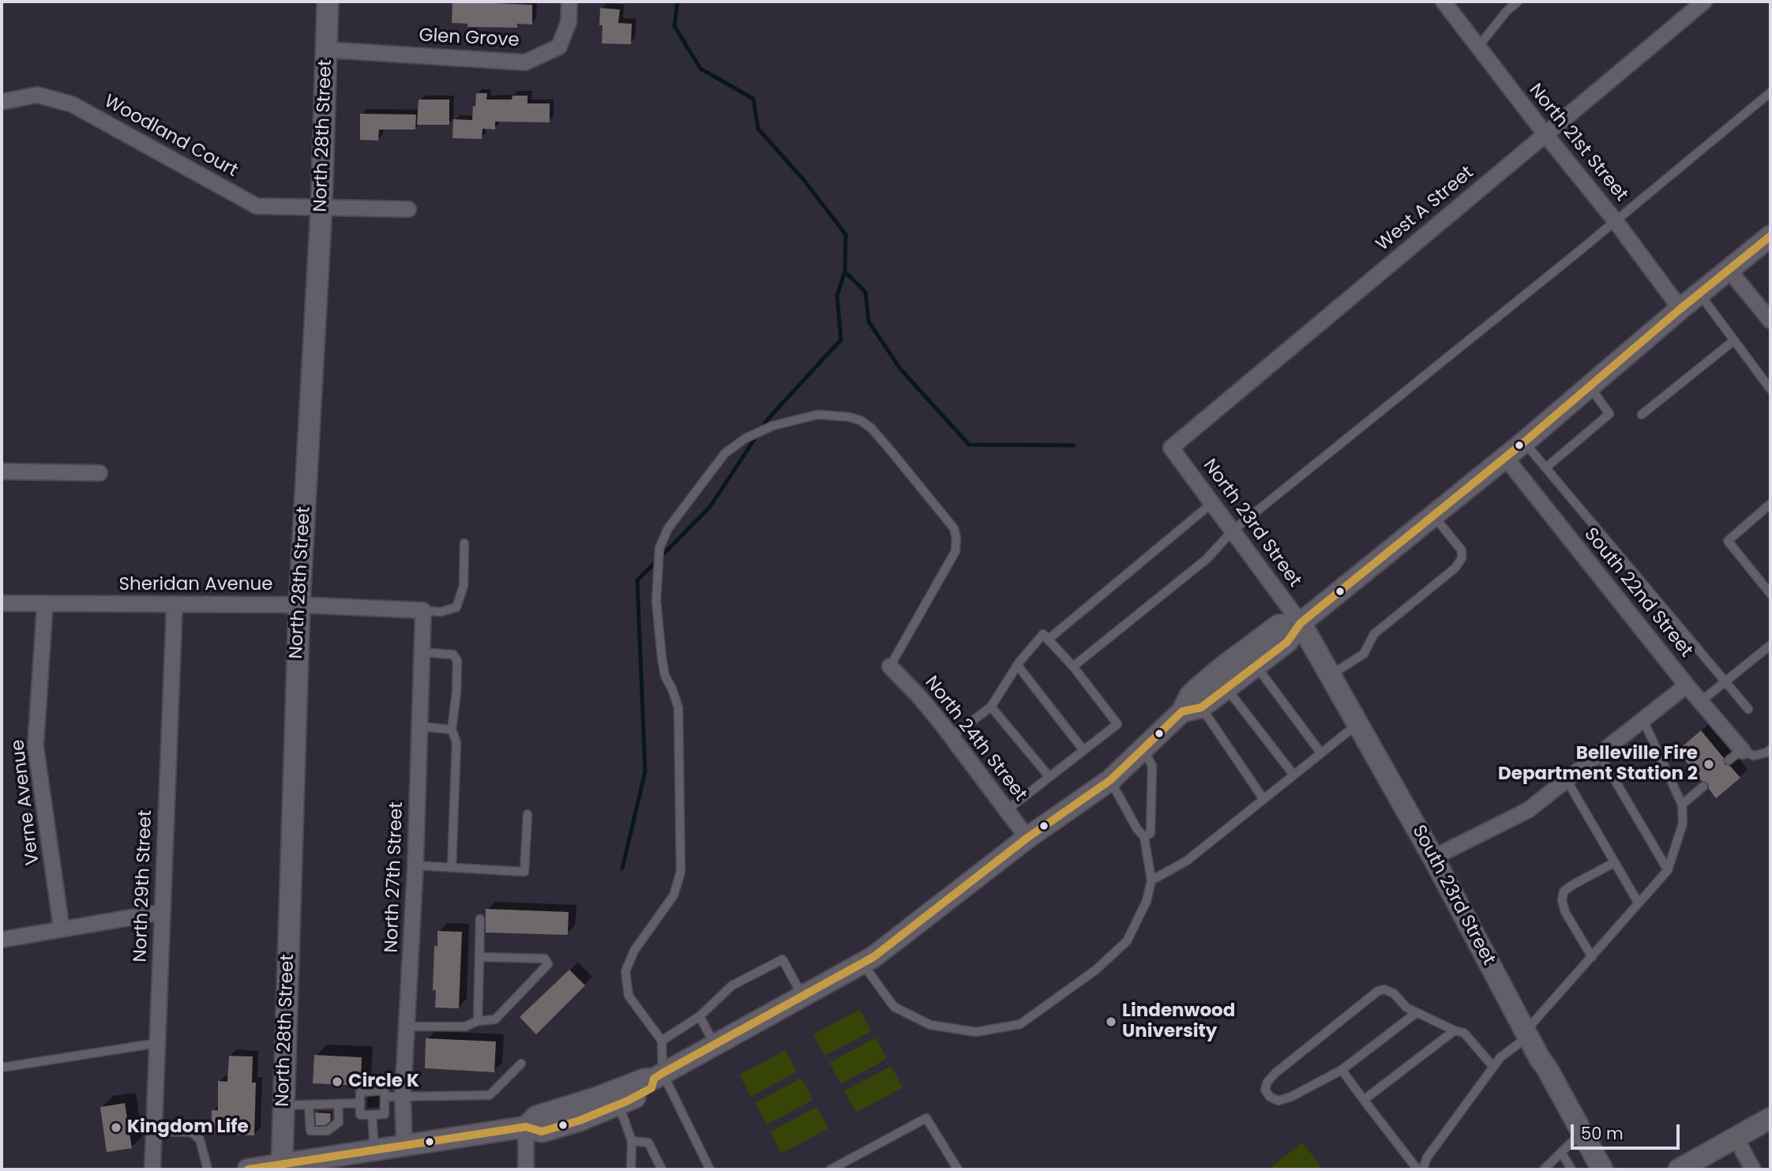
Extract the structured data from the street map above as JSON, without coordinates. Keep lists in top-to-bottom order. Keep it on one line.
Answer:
{"streets":{"main road":["North 28th Street","South 23rd Street"],"street":["Glen Grove","Woodland Court","North 21st Street","West A Street","North 23rd Street","Sheridan Avenue","South 22nd Street","North 24th Street","Verne Avenue","North 27th Street","North 29th Street"]},"crossings":[["Glen Grove","North 28th Street"],["North 28th Street","Woodland Court"],["North 28th Street","Sheridan Avenue"],["North 21st Street","West A Street"],["West A Street","North 23rd Street"],["North 23rd Street","South 23rd Street"],["Sheridan Avenue","Verne Avenue"],["Sheridan Avenue","North 27th Street"],["Sheridan Avenue","North 29th Street"]],"places":["Belleville Fire Department Station 2","Lindenwood University","Circle K","Kingdom Life"],"scale_bar":"50 m"}
